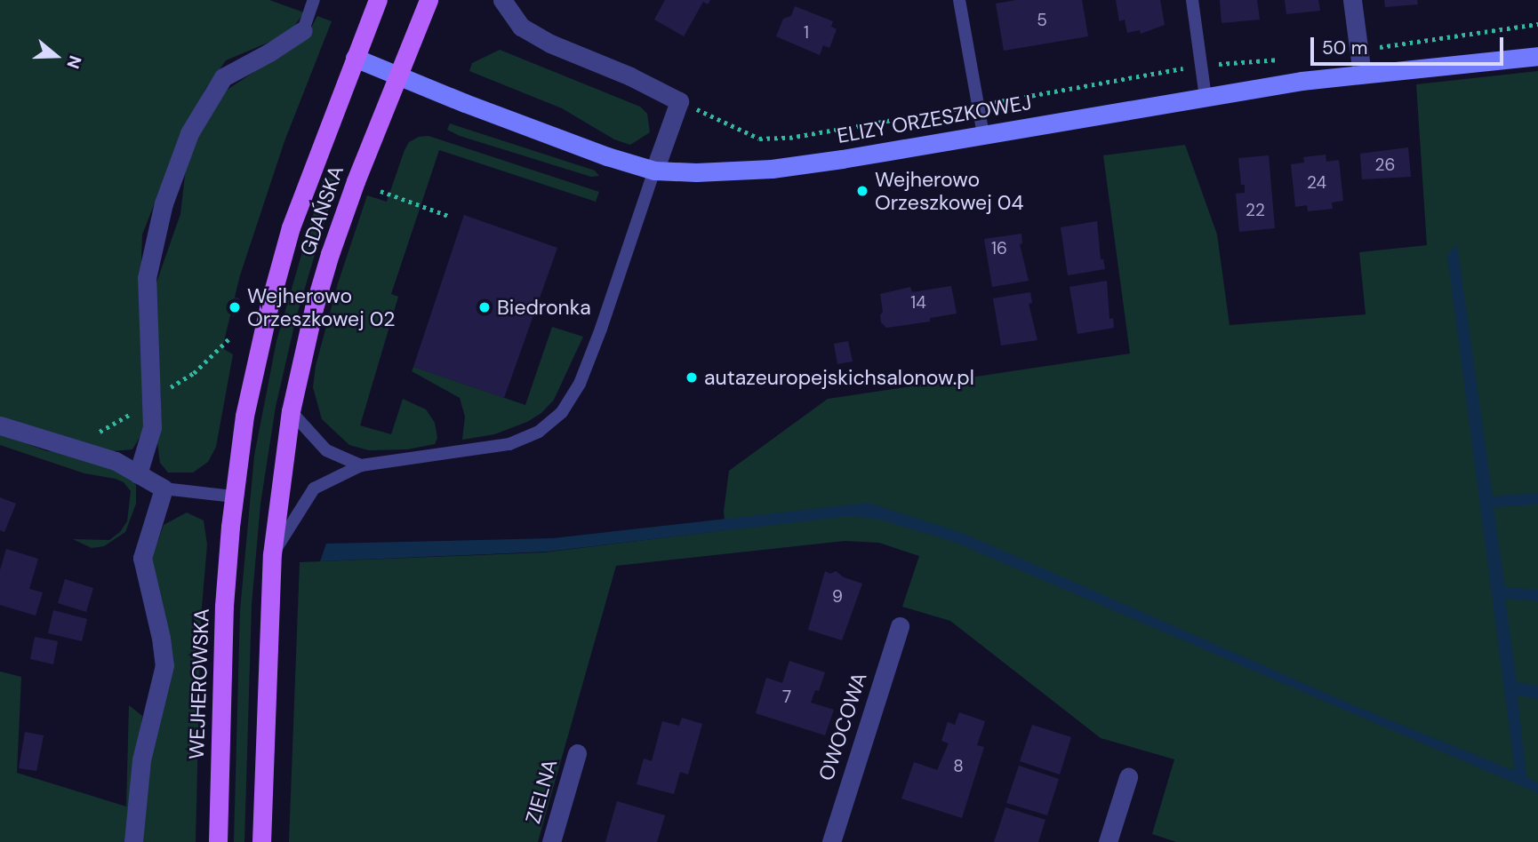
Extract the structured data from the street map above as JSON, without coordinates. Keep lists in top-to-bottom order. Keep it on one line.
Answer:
{"streets":{"main road":["GDAŃSKA","WEJHEROWSKA"],"street":["ELIZY ORZESZKOWEJ","OWOCOWA","ZIELNA"]},"crossings":[["ELIZY ORZESZKOWEJ","GDAŃSKA"],["GDAŃSKA","WEJHEROWSKA"]],"places":["Wejherowo Orzeszkowej 04","Wejherowo Orzeszkowej 02","Biedronka","autazeuropejskichsalonow.pl"],"house_numbers":["5","1","26","24","22","16","14","9","7","8"],"scale_bar":"50 m","north":"right"}
